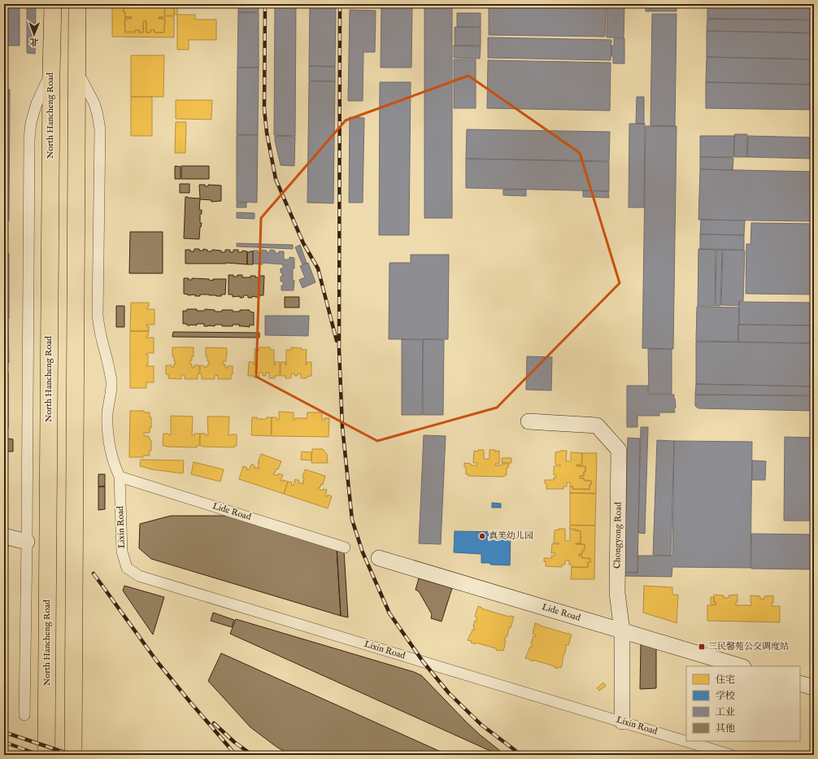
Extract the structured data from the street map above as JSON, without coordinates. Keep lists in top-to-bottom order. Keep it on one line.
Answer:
{"streets":{"main road":["North Hancheng Road"],"street":["Lide Road","Lixin Road","Chongyong Road"]},"crossings":[["Lide Road","Lixin Road"],["Lide Road","Chongyong Road"],["Lixin Road","Chongyong Road"]],"places":{"other":["真美幼儿园"],"transit":["三民馨苑公交调度站"]},"legend":["住宅","学校","工业","其他"],"north":"bottom"}
